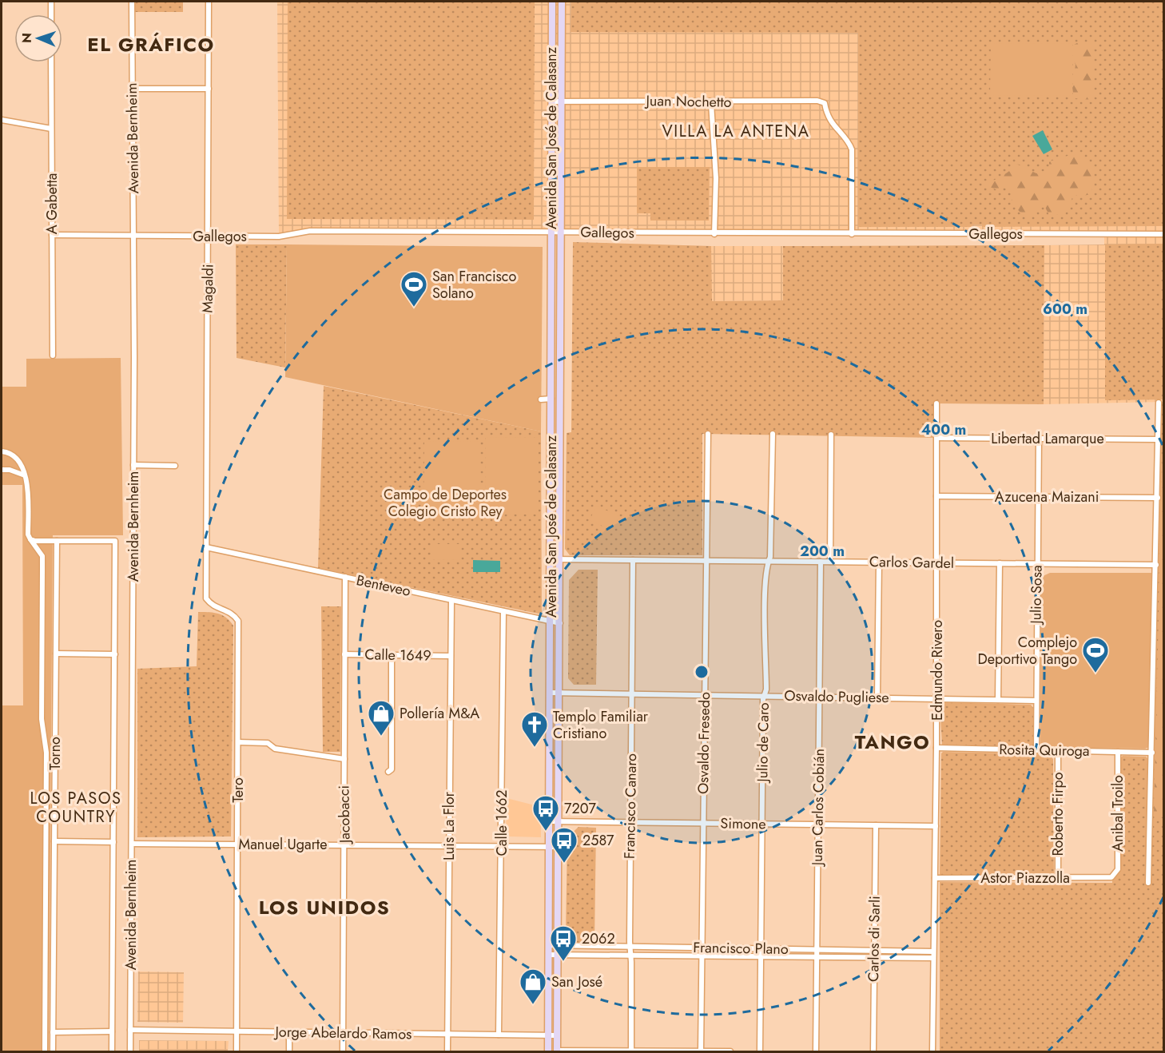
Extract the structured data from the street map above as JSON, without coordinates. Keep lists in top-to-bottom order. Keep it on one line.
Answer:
{"streets":{"main road":["Avenida San José de Calasanz"],"street":["Juan Nochetto","Avenida Bernheim","A Gabetta","Gallegos","Magaldi","Libertad Lamarque","Azucena Maizani","Carlos Gardel","Benteveo","Julio Sosa","Calle 1649","Edmundo Rivero","Osvaldo Pugliese","Julio de Caro","Osvaldo Fresedo","Rosita Quiroga","Torno","Tero","Francisco Canaro","Juan Carlos Cobián","Anibal Troilo","Jacobacci","Roberto Firpo","Calle 1662","Simone","Luis La Flor","Manuel Ugarte","Astor Piazzolla","Carlos di Sarli","Francisco Plano","Jorge Abelardo Ramos"]},"crossings":[["Juan Nochetto","Avenida San José de Calasanz"],["Juan Nochetto","Gallegos"],["Avenida Bernheim","Gallegos"],["Avenida Bernheim","Manuel Ugarte"],["Avenida Bernheim","Jorge Abelardo Ramos"],["Avenida San José de Calasanz","Gallegos"],["Avenida San José de Calasanz","Carlos Gardel"],["Avenida San José de Calasanz","Benteveo"],["Avenida San José de Calasanz","Osvaldo Pugliese"],["Avenida San José de Calasanz","Simone"],["Avenida San José de Calasanz","Manuel Ugarte"],["Avenida San José de Calasanz","Francisco Plano"],["Avenida San José de Calasanz","Jorge Abelardo Ramos"],["A Gabetta","Gallegos"],["Gallegos","Magaldi"],["Magaldi","Benteveo"],["Magaldi","Tero"],["Libertad Lamarque","Julio Sosa"],["Libertad Lamarque","Edmundo Rivero"],["Azucena Maizani","Julio Sosa"],["Azucena Maizani","Edmundo Rivero"],["Carlos Gardel","Julio Sosa"],["Carlos Gardel","Edmundo Rivero"],["Carlos Gardel","Julio de Caro"],["Carlos Gardel","Osvaldo Fresedo"],["Carlos Gardel","Francisco Canaro"],["Carlos Gardel","Juan Carlos Cobián"],["Benteveo","Tero"],["Benteveo","Jacobacci"],["Benteveo","Calle 1662"],["Benteveo","Luis La Flor"],["Julio Sosa","Osvaldo Pugliese"],["Julio Sosa","Rosita Quiroga"],["Calle 1649","Jacobacci"],["Calle 1649","Luis La Flor"],["Edmundo Rivero","Osvaldo Pugliese"],["Edmundo Rivero","Rosita Quiroga"],["Edmundo Rivero","Simone"],["Edmundo Rivero","Astor Piazzolla"],["Edmundo Rivero","Francisco Plano"],["Osvaldo Pugliese","Julio de Caro"],["Osvaldo Pugliese","Osvaldo Fresedo"],["Osvaldo Pugliese","Francisco Canaro"],["Osvaldo Pugliese","Juan Carlos Cobián"],["Julio de Caro","Simone"],["Julio de Caro","Francisco Plano"],["Osvaldo Fresedo","Simone"],["Osvaldo Fresedo","Francisco Plano"],["Rosita Quiroga","Anibal Troilo"],["Rosita Quiroga","Roberto Firpo"],["Tero","Manuel Ugarte"],["Tero","Jorge Abelardo Ramos"],["Francisco Canaro","Simone"],["Francisco Canaro","Francisco Plano"],["Juan Carlos Cobián","Simone"],["Juan Carlos Cobián","Francisco Plano"],["Anibal Troilo","Astor Piazzolla"],["Jacobacci","Manuel Ugarte"],["Jacobacci","Jorge Abelardo Ramos"],["Roberto Firpo","Astor Piazzolla"],["Calle 1662","Manuel Ugarte"],["Calle 1662","Jorge Abelardo Ramos"],["Simone","Carlos di Sarli"],["Luis La Flor","Manuel Ugarte"],["Luis La Flor","Jorge Abelardo Ramos"],["Carlos di Sarli","Francisco Plano"]],"districts":["EL GRÁFICO","VILLA LA ANTENA","TANGO","LOS PASOS COUNTRY","LOS UNIDOS"],"parks":["Campo de Deportes Colegio Cristo Rey"],"places":{"sports":["San Francisco Solano","Complejo Deportivo Tango"],"shop":["Pollería M&A","San José"],"church":["Templo Familiar Cristiano"],"bus stop":["7207","2587","2062"]},"north":"left","rings":["600 m","400 m","200 m"]}
